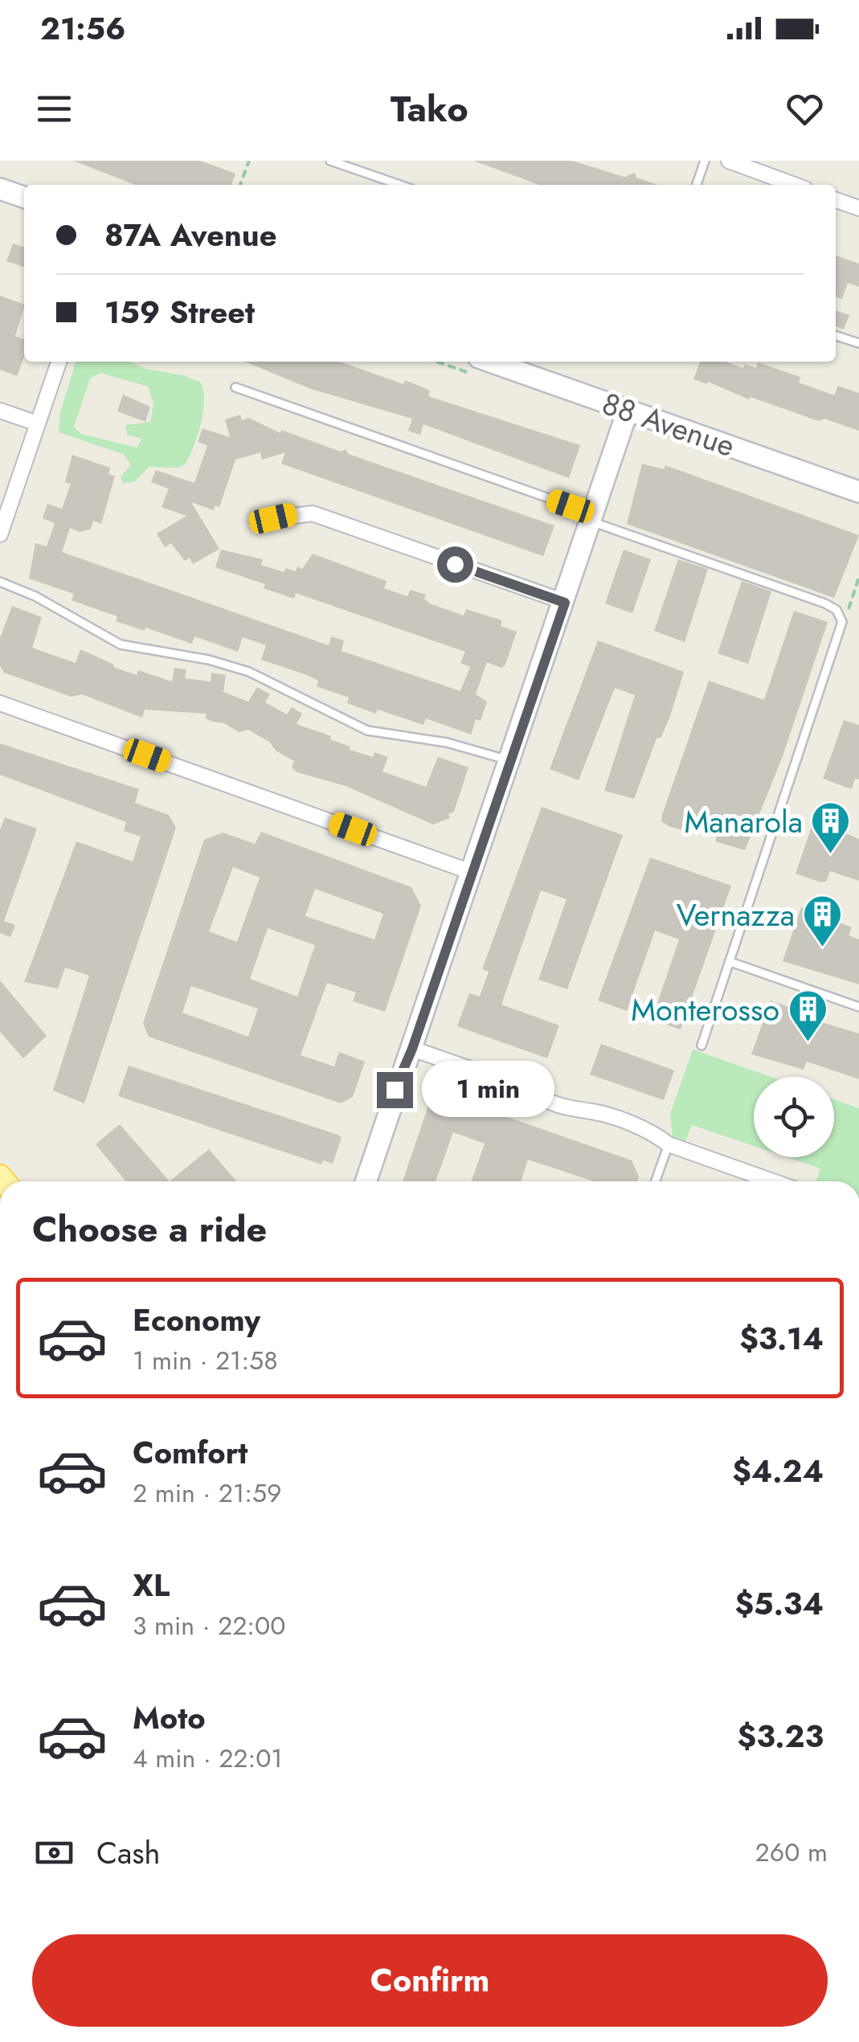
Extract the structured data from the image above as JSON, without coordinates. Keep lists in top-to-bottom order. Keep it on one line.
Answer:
{"streets":{"street":["88 Avenue"]},"places":{"building":["Manarola","Vernazza","Monterosso"]},"page":{"status":"21:56","header":"Tako","banner":["87A Avenue","159 Street"],"bubble":"1 min","heading":"Choose a ride","list":[{"name":"Economy","note":"1 min · 21:58","value":"$3.14"},{"name":"Comfort","note":"2 min · 21:59","value":"$4.24"},{"name":"XL","note":"3 min · 22:00","value":"$5.34"},{"name":"Moto","note":"4 min · 22:01","value":"$3.23"}],"pay":["Cash","260 m"],"buttons":"Confirm"}}
